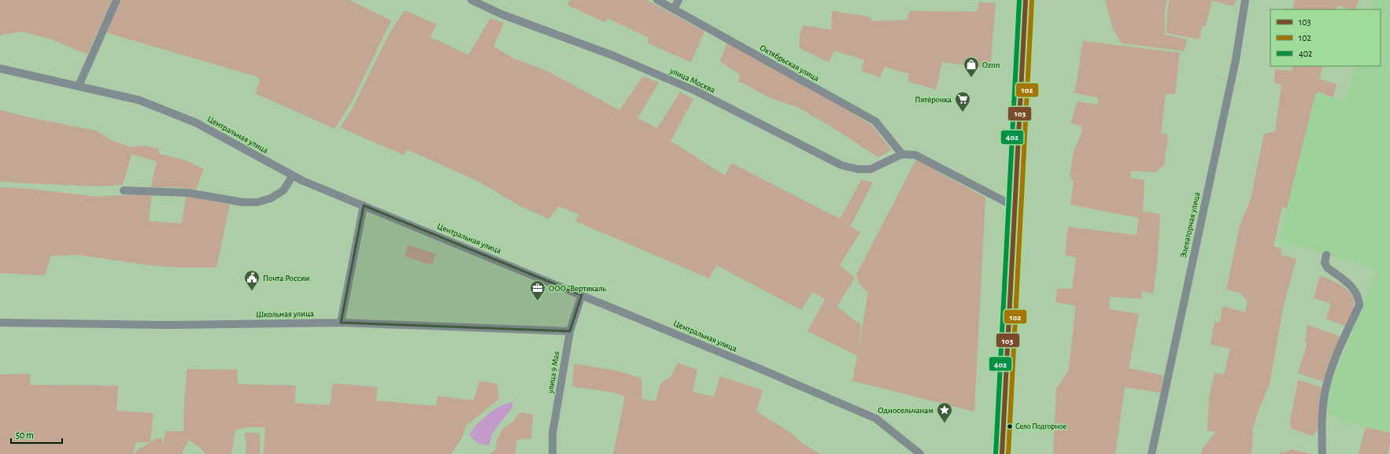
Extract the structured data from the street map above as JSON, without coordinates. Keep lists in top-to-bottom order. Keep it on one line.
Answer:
{"streets":{"street":["Октябрьская улица","улица Москва","Центральная улица","Элеваторная улица","Школьная улица","улица 9 Мая"]},"crossings":[["Октябрьская улица","улица Москва"],["Центральная улица","улица 9 Мая"],["Школьная улица","улица 9 Мая"]],"places":{"shop":["Ozon"],"supermarket":["Пятёрочка"],"public building":["Почта России"],"office":["ООО \"Вертикаль"],"place":["Односельчанам"],"other":["Село Подгорное"]},"lines":["transit line 103","transit line 102","transit line 402"],"legend":["103","102","402"],"scale_bar":"50 m"}
